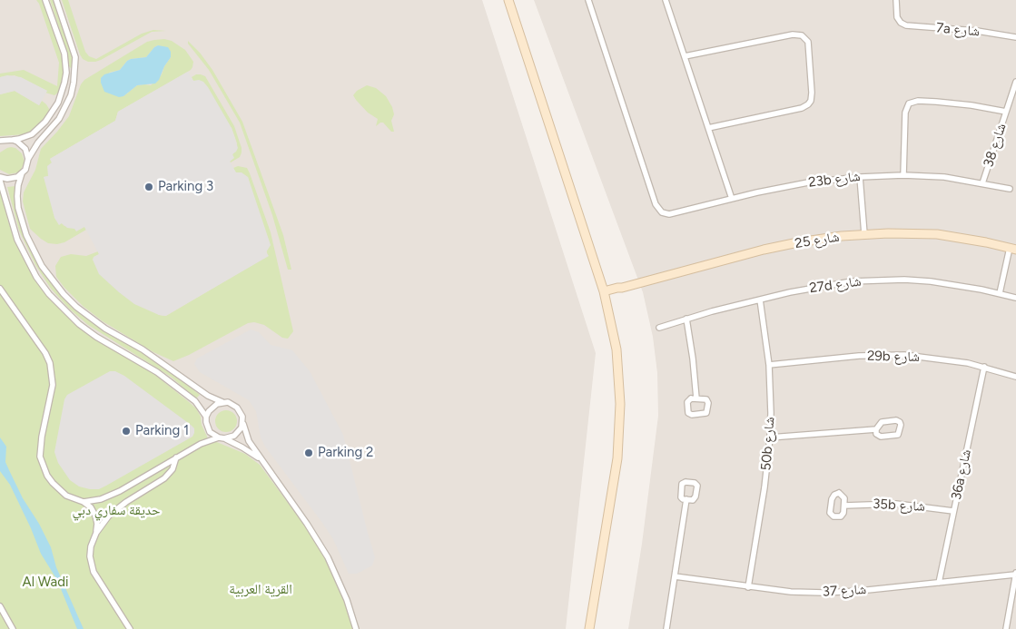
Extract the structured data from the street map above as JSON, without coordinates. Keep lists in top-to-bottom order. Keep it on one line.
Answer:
{"streets":{"street":["7a شارع","شارع 38","23b شارع","شارع 25","27d شارع","29b شارع","50b شارع","36a شارع","35b شارع","شارع 37"]},"crossings":[["شارع 38","23b شارع"],["27d شارع","50b شارع"],["29b شارع","50b شارع"],["29b شارع","36a شارع"],["50b شارع","شارع 37"],["36a شارع","35b شارع"],["36a شارع","شارع 37"]],"parks":["حديقة سفاري دبي","Al Wadi","القرية العربية"],"places":["Parking 3","Parking 1","Parking 2"]}
